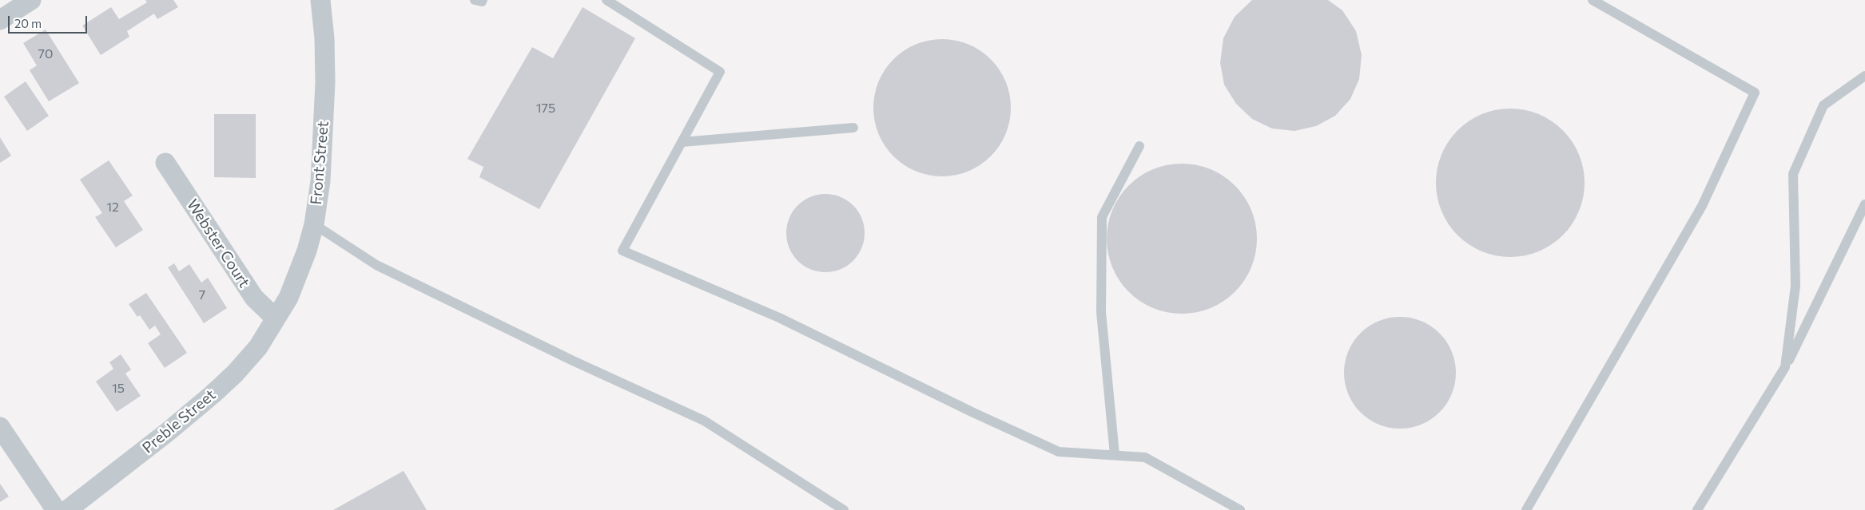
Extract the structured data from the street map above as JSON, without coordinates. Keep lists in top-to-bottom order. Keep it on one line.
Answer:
{"streets":{"street":["Front Street","Webster Court","Preble Street"]},"crossings":[["Front Street","Webster Court"],["Front Street","Preble Street"],["Webster Court","Preble Street"]],"house_numbers":["70","175","12","7","15"],"scale_bar":"20 m"}
